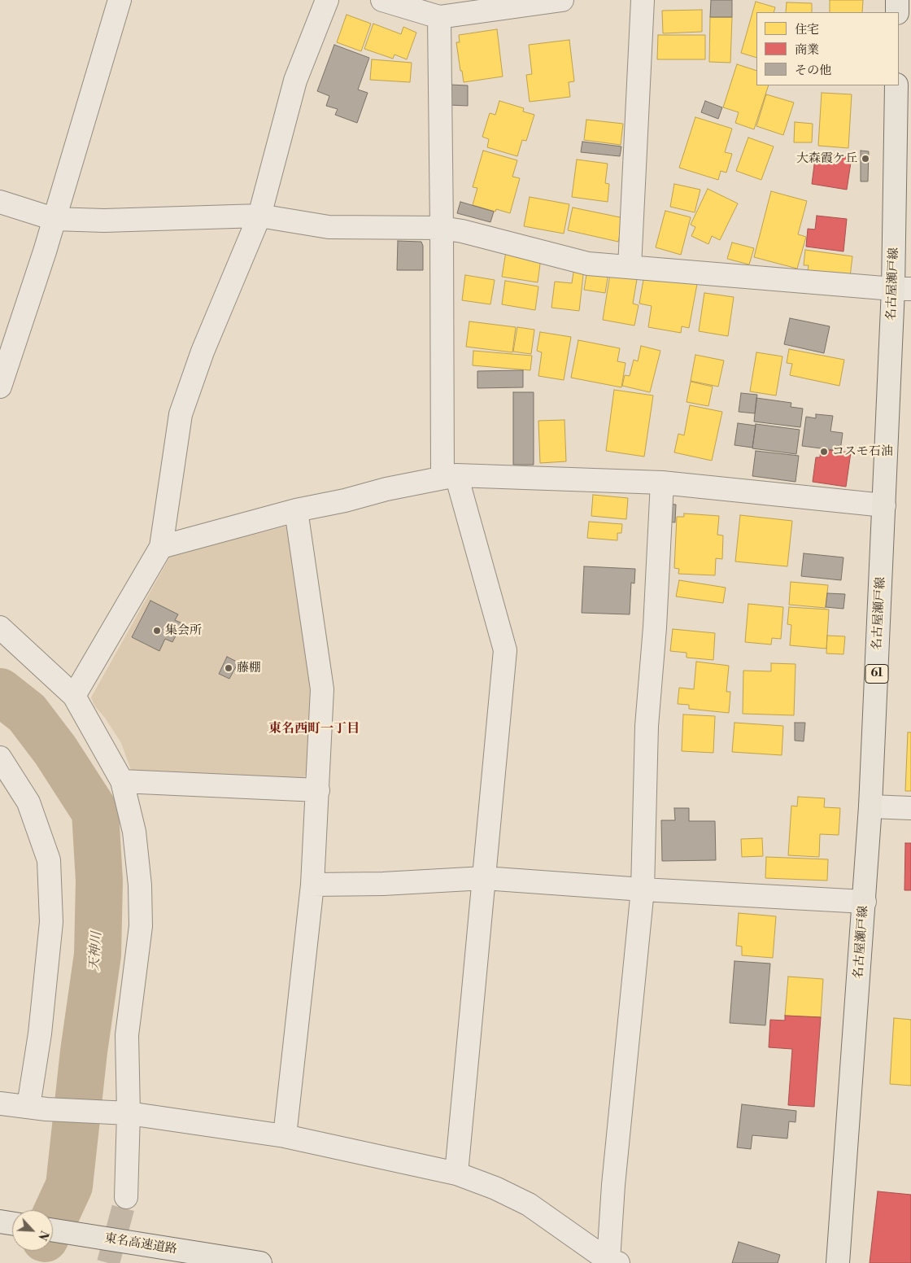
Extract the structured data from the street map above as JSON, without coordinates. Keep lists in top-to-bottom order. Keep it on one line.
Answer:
{"streets":{"main road":["名古屋瀬戸線","61","東名高速道路"]},"districts":["東名西町一丁目"],"water":["天神川"],"places":["大森霞ケ丘","コスモ石油","集会所","藤棚"],"legend":["住宅","商業","その他"],"north":"bottom right"}
